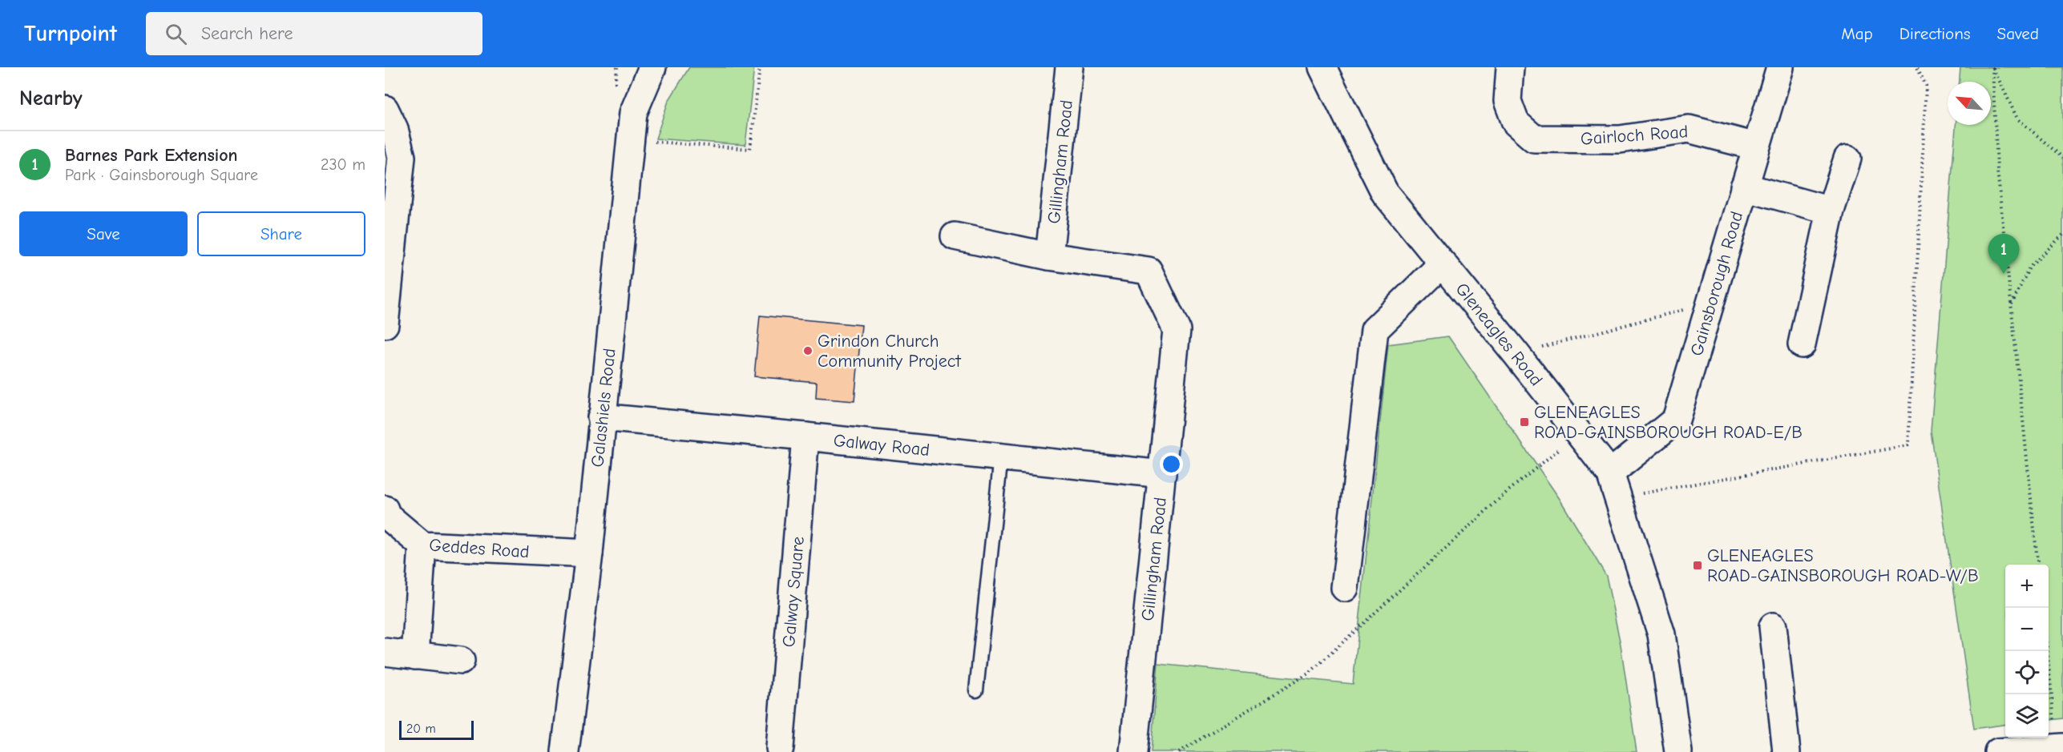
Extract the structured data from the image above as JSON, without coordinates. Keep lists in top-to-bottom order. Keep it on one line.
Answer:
{"streets":{"street":["Gairloch Road","Gillingham Road","Gainsborough Road","Gleneagles Road","Galashiels Road","Galway Road","Geddes Road","Galway Square"]},"crossings":[["Gairloch Road","Gainsborough Road"],["Gillingham Road","Galway Road"],["Gainsborough Road","Gleneagles Road"],["Galashiels Road","Galway Road"],["Galashiels Road","Geddes Road"],["Galway Road","Galway Square"]],"places":{"other":["Grindon Church Community Project"],"transit":["GLENEAGLES ROAD-GAINSBOROUGH ROAD-E/B","GLENEAGLES ROAD-GAINSBOROUGH ROAD-W/B"]},"scale_bar":"20 m","north":"top left","page":{"header":"Turnpoint","search":"Search here","nav":["Map","Directions","Saved"],"heading":"Nearby","list":[{"mark":"1","name":"Barnes Park Extension","note":"Park · Gainsborough Square","value":"230 m"}],"buttons":["Save","Share"],"pins":"1","map_buttons":["+","−"],"scale":"20 m"}}
